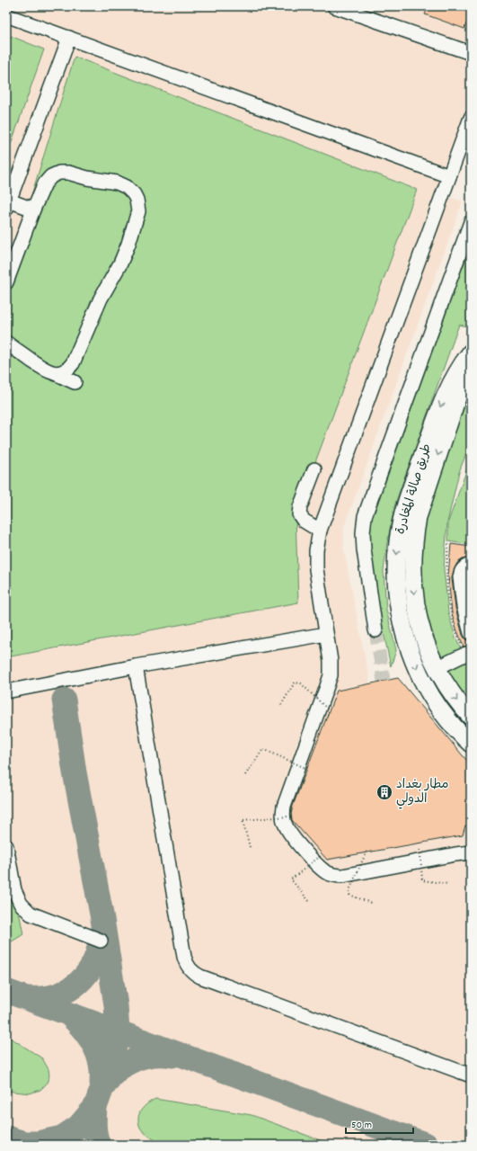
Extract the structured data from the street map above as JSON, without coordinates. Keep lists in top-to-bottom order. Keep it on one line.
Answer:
{"streets":{"main road":["طريق صالة المغادرة"]},"places":{"building":["مطار بغداد الدولي"]},"scale_bar":"50 m"}
